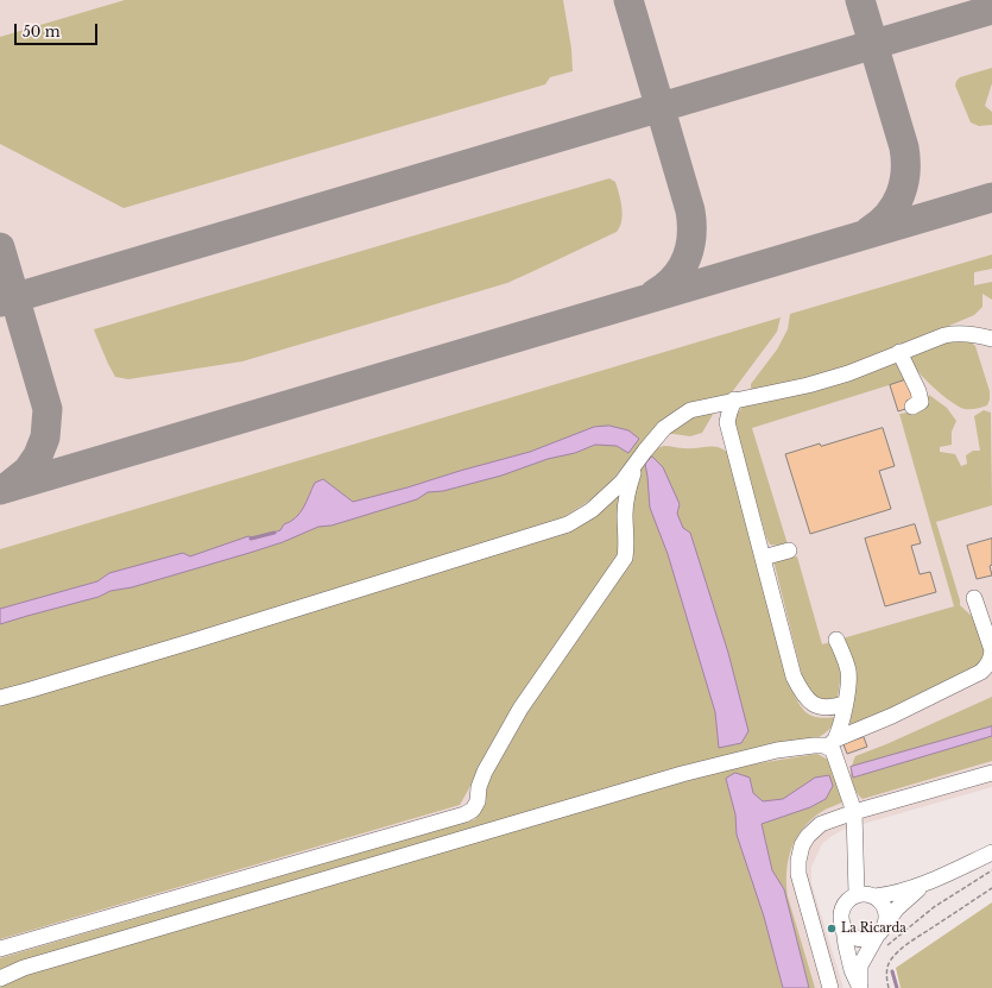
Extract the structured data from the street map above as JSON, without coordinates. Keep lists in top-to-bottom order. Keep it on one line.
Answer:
{"places":["La Ricarda"],"scale_bar":"50 m"}
